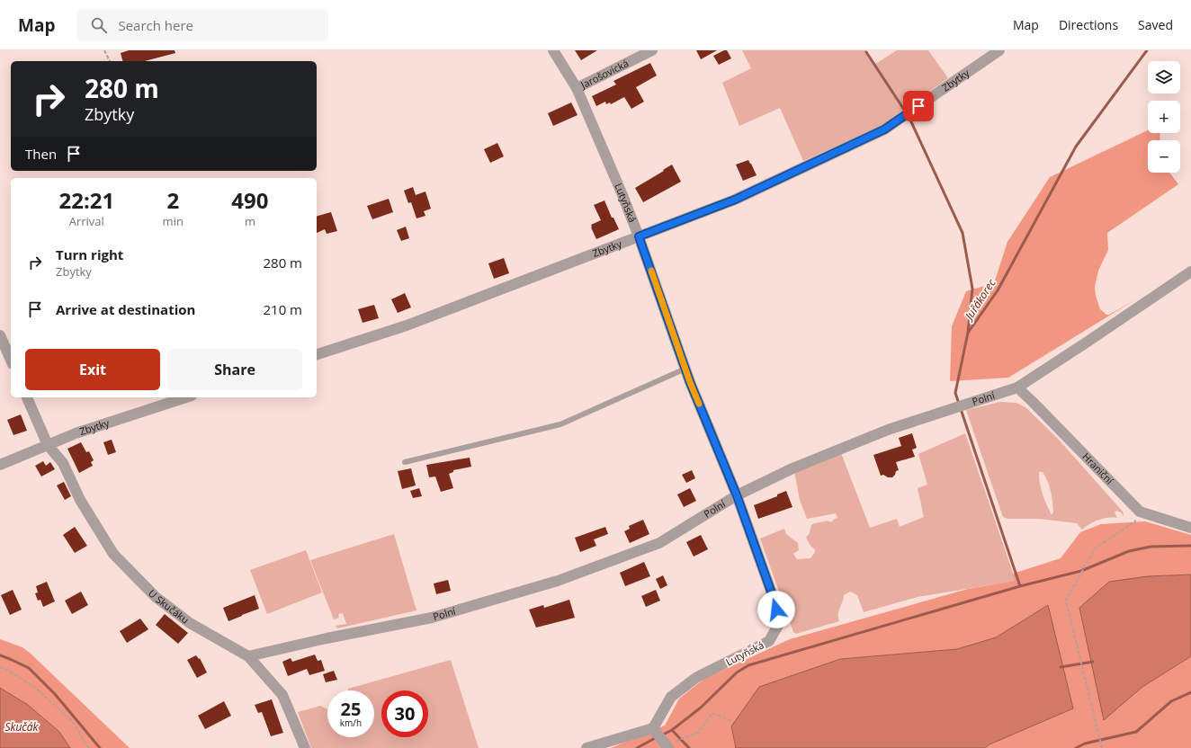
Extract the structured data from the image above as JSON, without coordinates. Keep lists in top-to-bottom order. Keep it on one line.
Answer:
{"streets":{"street":["Jarošovická","Zbytky","Lutyňská","Polní","Hraniční","U Skučáku"]},"crossings":[["Jarošovická","Lutyňská"],["Zbytky","Lutyňská"],["Zbytky","U Skučáku"],["Lutyňská","Polní"],["Polní","Hraniční"],["Polní","U Skučáku"]],"water":["Juřákorec","Skučák"],"page":{"header":"Map","search":"Search here","nav":["Map","Directions","Saved"],"map_buttons":["+","−"],"turn":["280 m","Zbytky"],"then":"Then","eta":["22:21","Arrival","2","min","490","m"],"list":[{"name":"Turn right","note":"Zbytky","value":"280 m"},{"name":"Arrive at destination","value":"210 m"}],"buttons":["Exit","Share"],"speed":"25 km/h","limit":"30"}}
